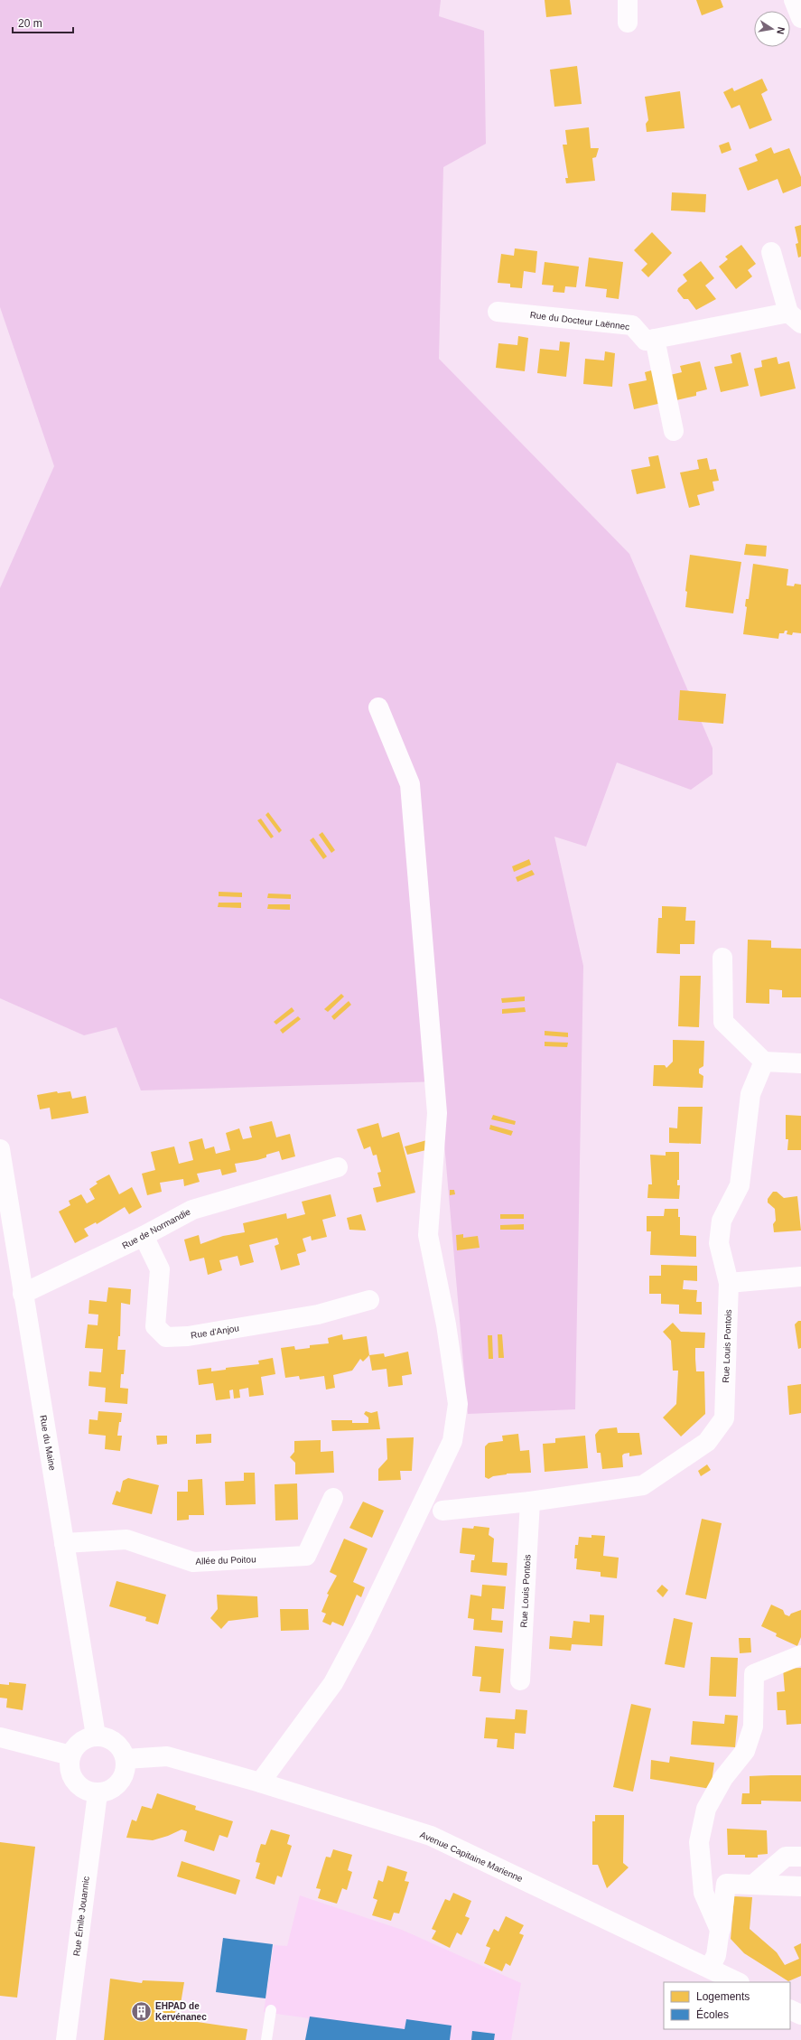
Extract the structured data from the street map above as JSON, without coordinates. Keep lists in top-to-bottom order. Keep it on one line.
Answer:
{"streets":{"street":["Rue du Docteur Laënnec","Rue de Normandie","Rue d'Anjou","Rue Louis Pontois","Rue du Maine","Allée du Poitou","Avenue Capitaine Marienne","Rue Émile Jouannic"]},"crossings":[["Rue de Normandie","Rue d'Anjou"],["Rue de Normandie","Rue du Maine"],["Rue du Maine","Allée du Poitou"],["Rue du Maine","Avenue Capitaine Marienne"],["Rue du Maine","Rue Émile Jouannic"],["Avenue Capitaine Marienne","Rue Émile Jouannic"]],"places":{"building":["EHPAD de Kervénanec"]},"legend":["Logements","Écoles"],"scale_bar":"20 m","north":"right"}
